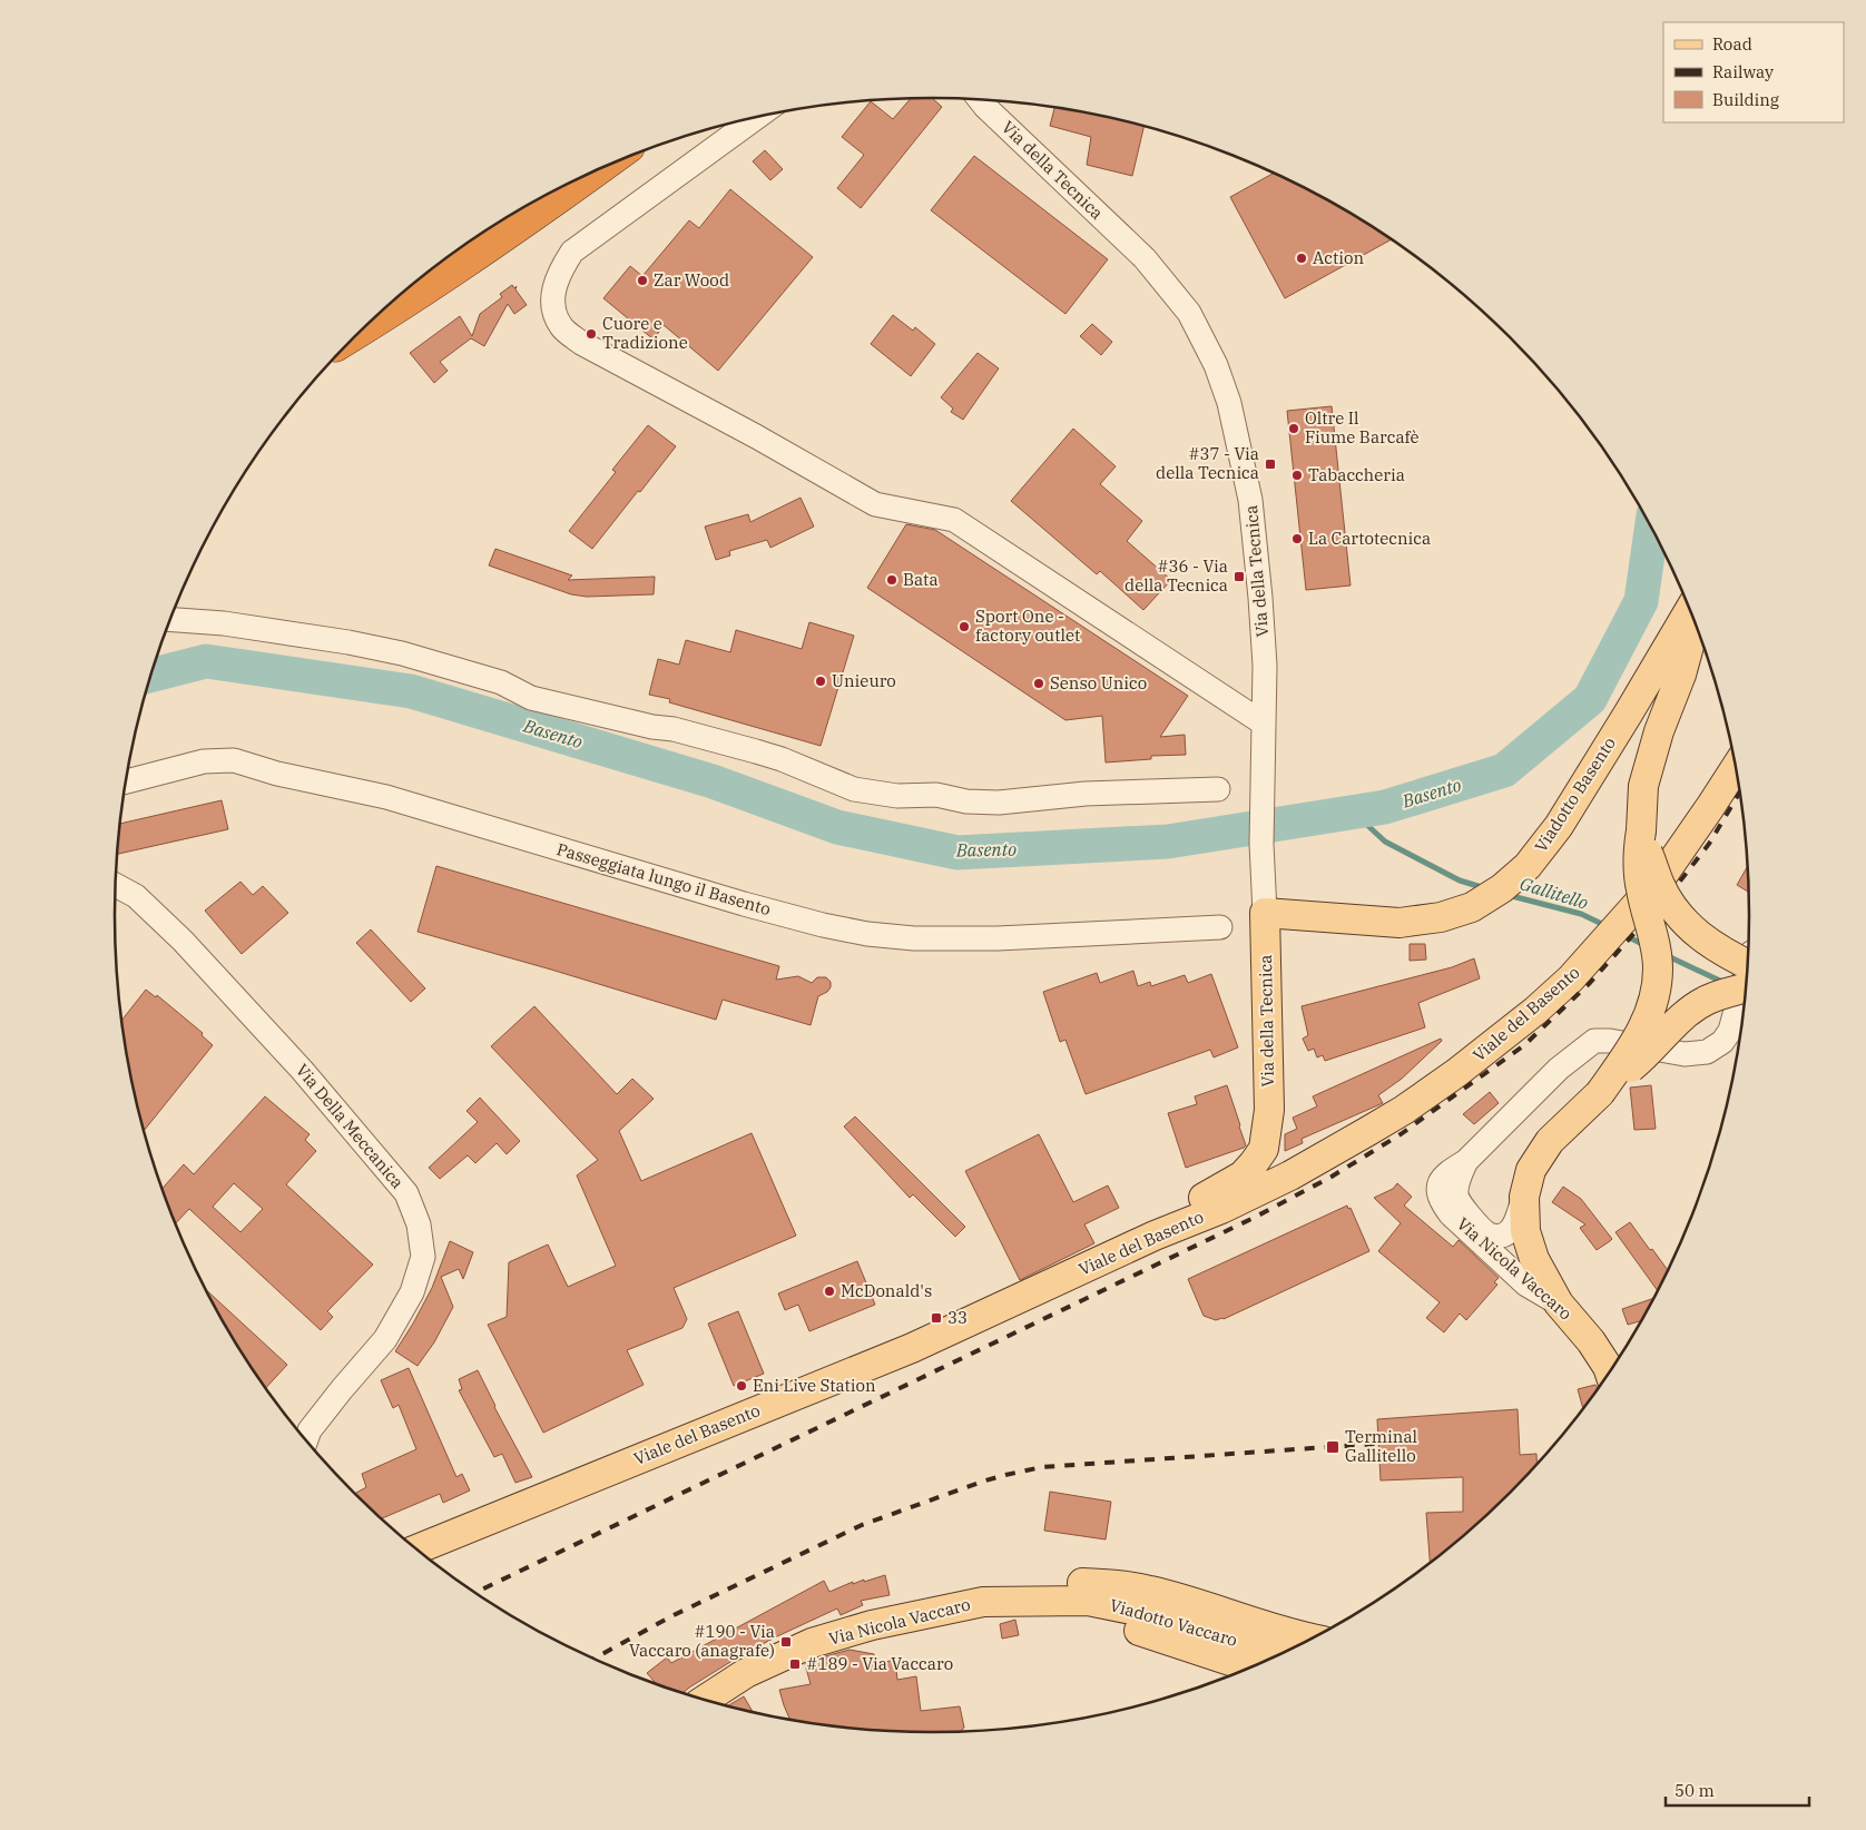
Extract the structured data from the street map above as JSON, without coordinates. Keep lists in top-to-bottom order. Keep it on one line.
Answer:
{"streets":{"main road":["Via della Tecnica","Viadotto Basento","Viale del Basento","Via Nicola Vaccaro","Viadotto Vaccaro"],"street":["Passeggiata lungo il Basento","Via Della Meccanica"]},"crossings":[["Via della Tecnica","Viadotto Basento"],["Via della Tecnica","Viale del Basento"],["Via Nicola Vaccaro","Viadotto Vaccaro"]],"water":["Basento","Gallitello"],"places":{"other":["Action","Zar Wood","Cuore e Tradizione","Oltre Il Fiume Barcafè","Tabaccheria","La Cartotecnica","Bata","Sport One - factory outlet","Unieuro","Senso Unico","McDonald's","Eni Live Station"],"transit":["#37 - Via della Tecnica","#36 - Via della Tecnica","33","Terminal Gallitello","#190 - Via Vaccaro (anagrafe)","#189 - Via Vaccaro"]},"legend":["Road","Railway","Building"],"scale_bar":"50 m"}
